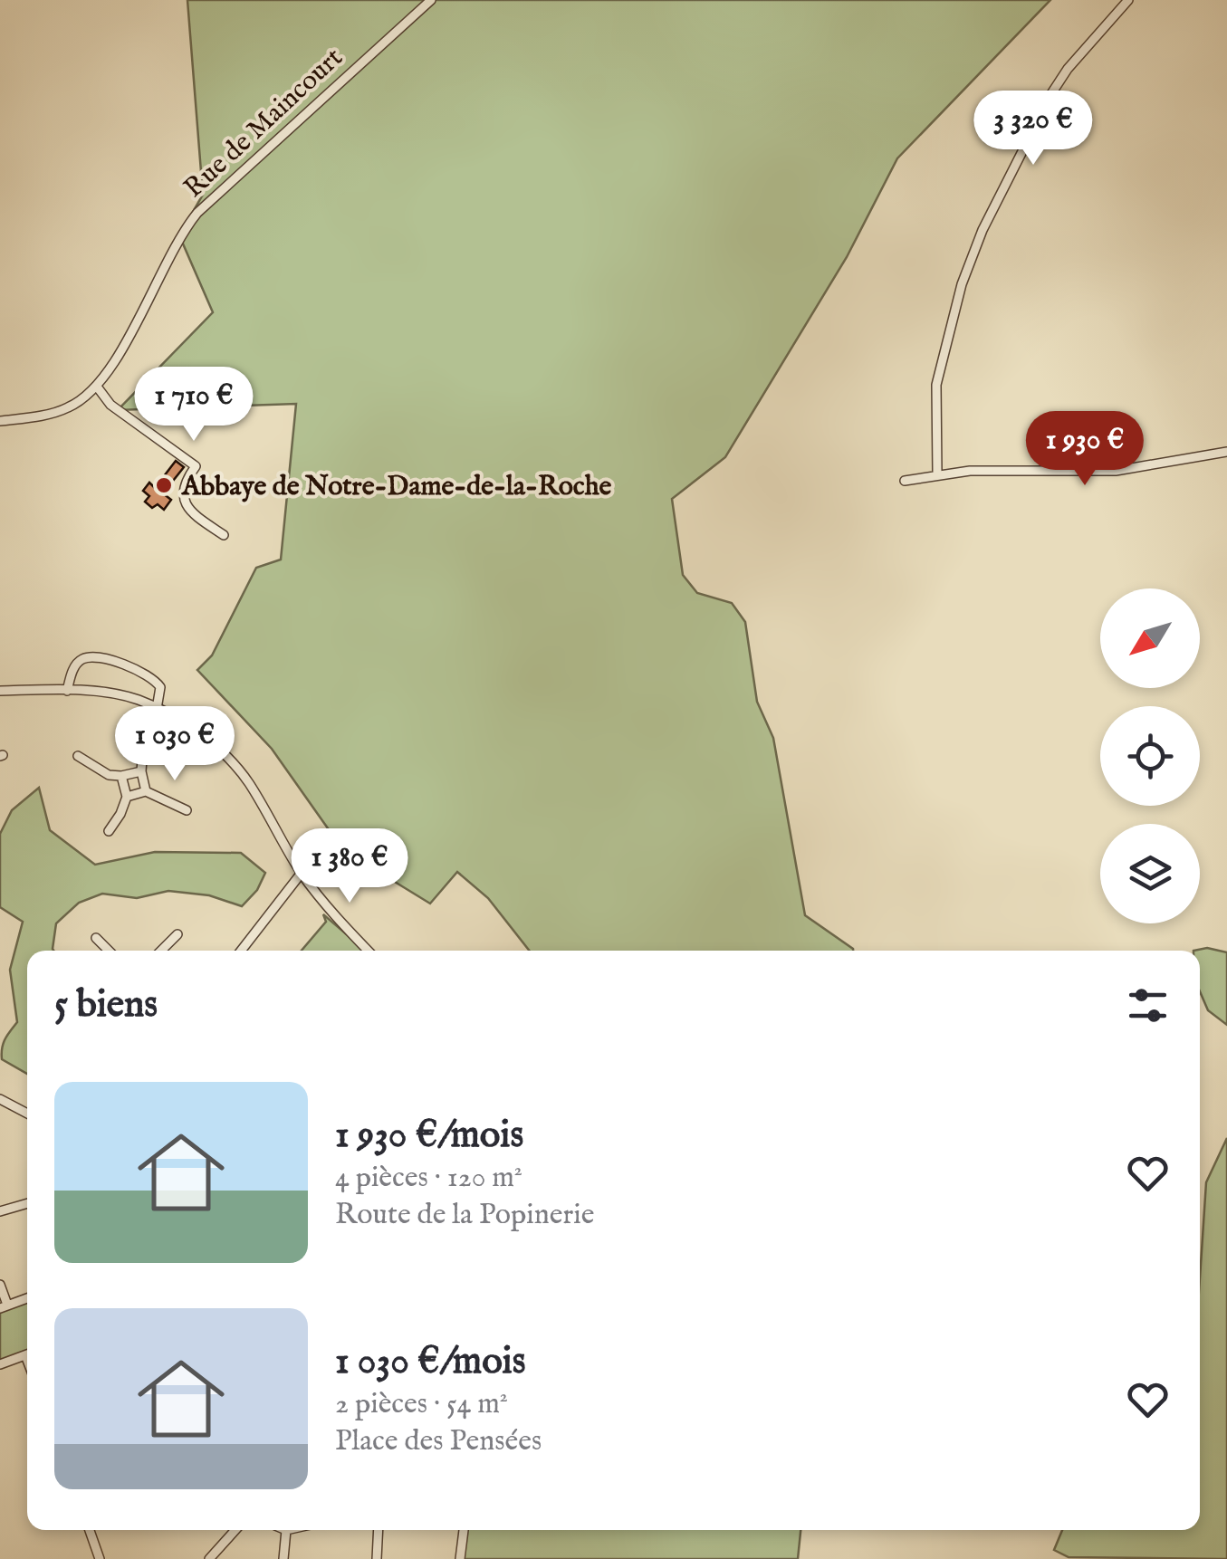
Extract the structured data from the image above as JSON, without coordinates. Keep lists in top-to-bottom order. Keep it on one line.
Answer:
{"streets":{"street":["Rue de Maincourt"]},"places":["Abbaye de Notre-Dame-de-la-Roche"],"north":"bottom left","page":{"price":["3 320 €","1 710 €","1 930 €","1 030 €","1 380 €"],"heading":"5 biens","list":[{"name":"1 930 €/mois","note":"4 pièces · 120 m² · Route de la Popinerie"},{"name":"1 030 €/mois","note":"2 pièces · 54 m² · Place des Pensées"}]}}
